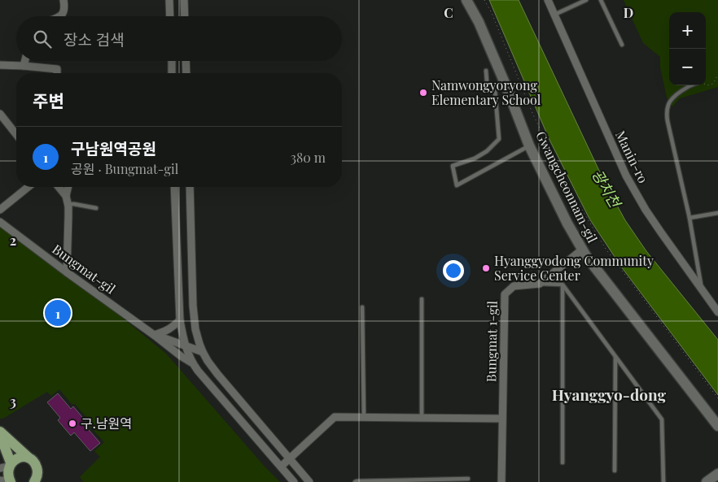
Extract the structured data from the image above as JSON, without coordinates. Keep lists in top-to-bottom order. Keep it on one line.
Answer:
{"streets":{"street":["Manin-ro","Gwangcheonnam-gil","Bungmat-gil","Bungmat 1-gil"]},"districts":["Hyanggyo-dong"],"water":["광치천"],"places":["Namwongyoryong Elementary School","Hyanggyodong Community Service Center","구.남원역"],"page":{"map_buttons":["+","−"],"search":"장소 검색","heading":"주변","list":[{"mark":"1","name":"구남원역공원","note":"공원 · Bungmat-gil","value":"380 m"}],"pins":"1"},"grid":{"columns":["C","D"],"rows":["2","3"]}}
